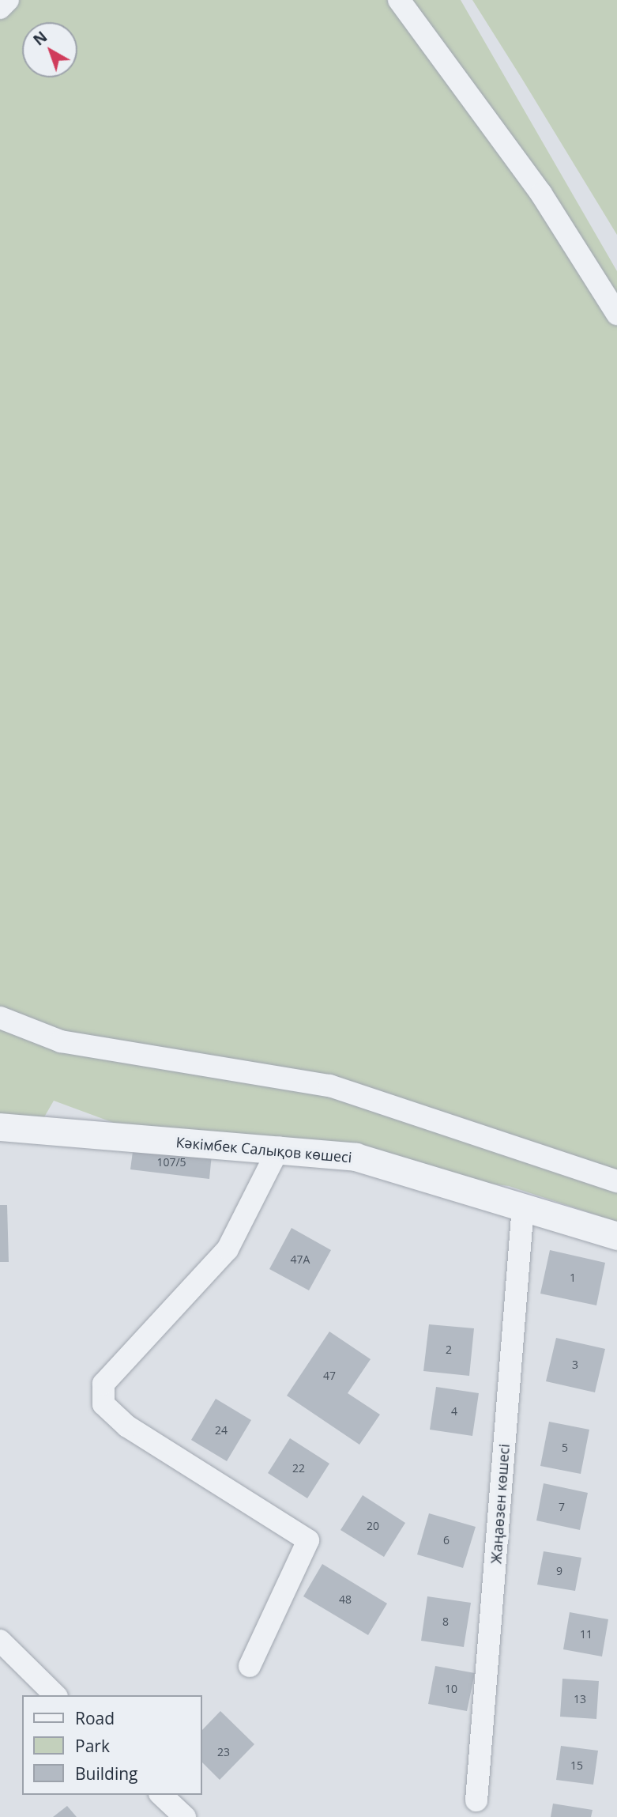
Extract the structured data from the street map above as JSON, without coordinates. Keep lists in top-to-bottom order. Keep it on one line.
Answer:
{"streets":{"street":["Кәкімбек Салықов көшесі","Жаңаөзен көшесі"]},"crossings":[["Кәкімбек Салықов көшесі","Жаңаөзен көшесі"]],"house_numbers":["107/5","47А","1","2","3","47","4","24","5","22","7","20","6","9","48","8","11","10","13","23","15"],"legend":["Road","Park","Building"],"north":"top left"}
